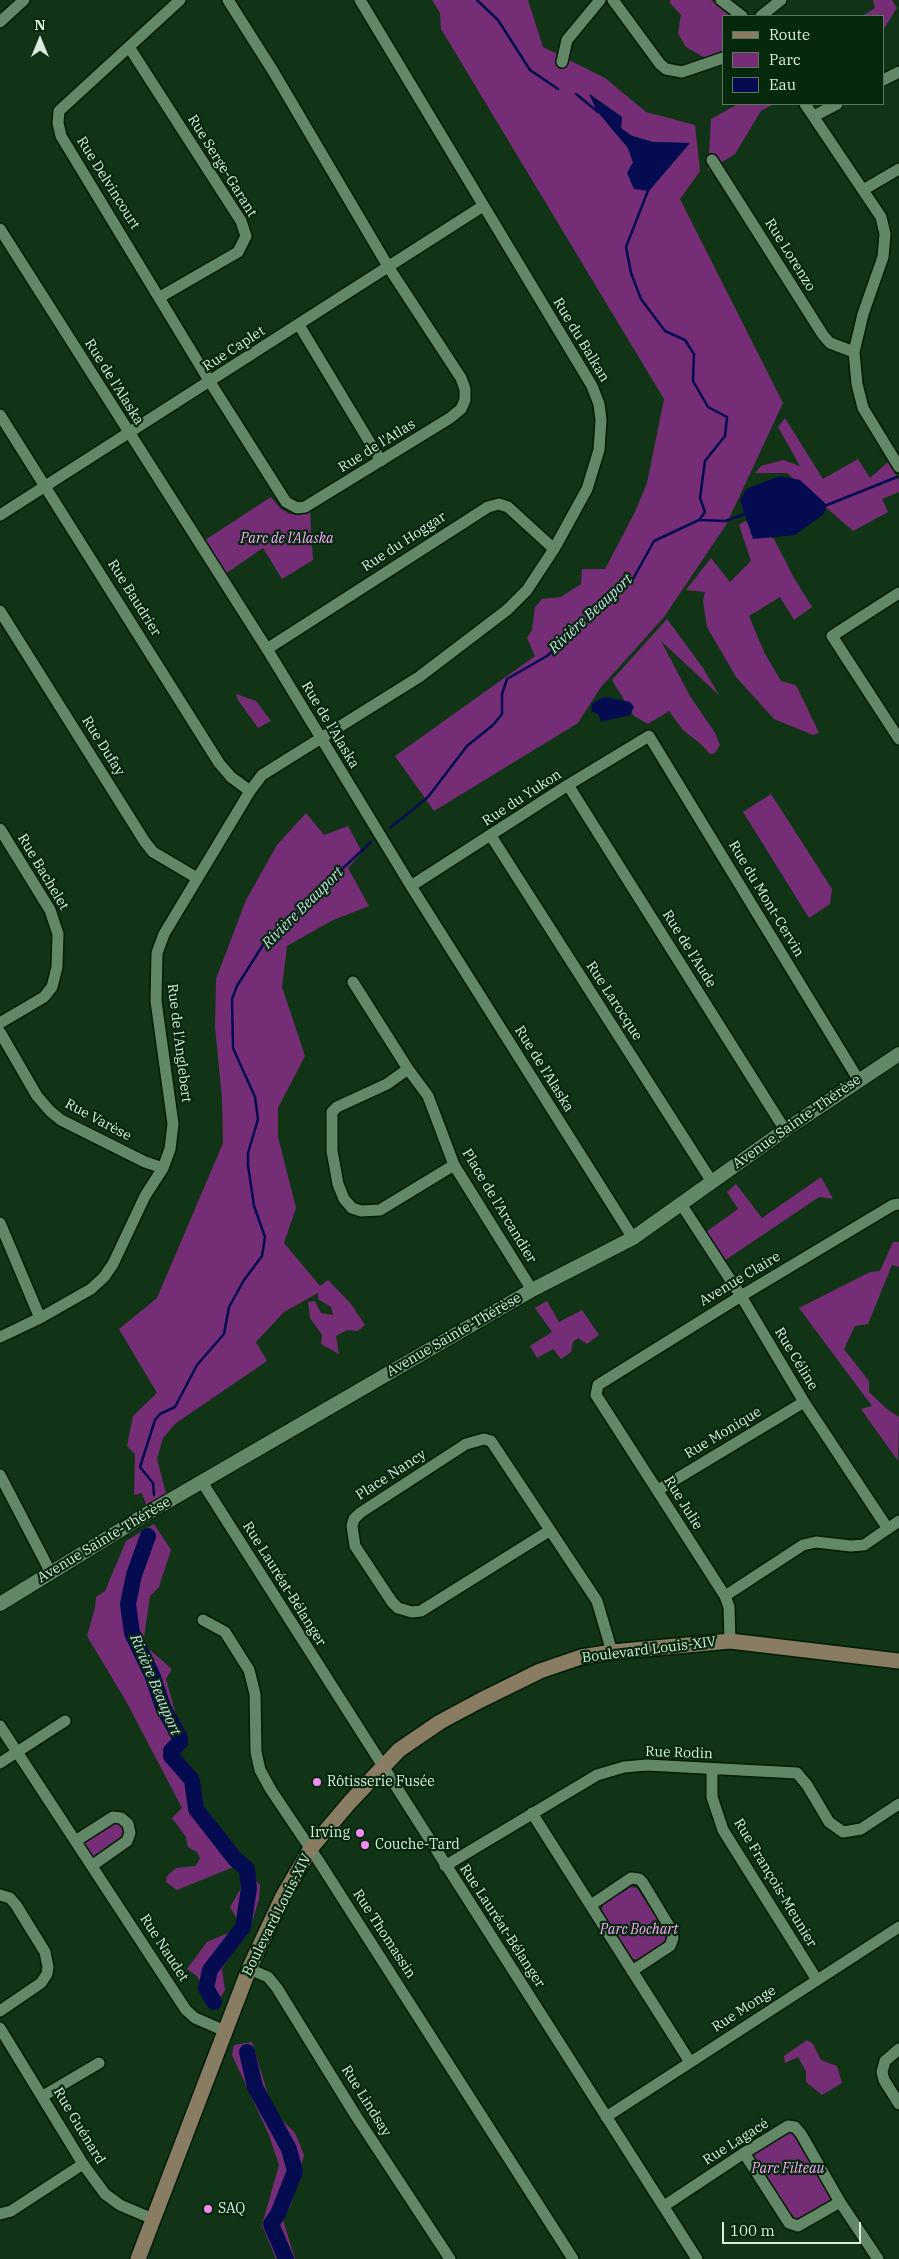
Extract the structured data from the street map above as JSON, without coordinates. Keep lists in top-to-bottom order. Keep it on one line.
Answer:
{"streets":{"main road":["Boulevard Louis-XIV"],"street":["Rue Serge-Garant","Rue Delvincourt","Rue Lorenzo","Rue du Balkan","Rue Caplet","Rue de l'Alaska","Rue de l'Atlas","Rue du Hoggar","Rue Baudrier","Rue Dufay","Rue du Yukon","Rue Bachelet","Rue du Mont-Cervin","Rue de l'Aude","Rue Larocque","Rue de l'Anglebert","Rue Varèse","Avenue Sainte-Thérèse","Place de l'Arcandier","Avenue Claire","Rue Céline","Rue Monique","Place Nancy","Rue Julie","Rue Lauréat-Bélanger","Rue Rodin","Rue François-Meunier","Rue Thomassin","Rue Naudet","Rue Monge","Rue Lindsay","Rue Guénard","Rue Lagacé"]},"crossings":[["Rue Serge-Garant","Rue Delvincourt"],["Rue Delvincourt","Rue Caplet"],["Rue Delvincourt","Rue de l'Atlas"],["Rue du Balkan","Rue Caplet"],["Rue du Balkan","Rue de l'Alaska"],["Rue du Balkan","Rue du Hoggar"],["Rue du Balkan","Rue de l'Anglebert"],["Rue Caplet","Rue de l'Alaska"],["Rue Caplet","Rue de l'Atlas"],["Rue Caplet","Rue Baudrier"],["Rue de l'Alaska","Rue du Hoggar"],["Rue de l'Alaska","Rue du Yukon"],["Rue de l'Alaska","Rue de l'Anglebert"],["Rue de l'Alaska","Avenue Sainte-Thérèse"],["Rue Baudrier","Rue de l'Anglebert"],["Rue Dufay","Rue de l'Anglebert"],["Rue du Yukon","Rue du Mont-Cervin"],["Rue du Yukon","Rue de l'Aude"],["Rue du Yukon","Rue Larocque"],["Rue du Mont-Cervin","Avenue Sainte-Thérèse"],["Rue de l'Aude","Avenue Sainte-Thérèse"],["Rue Larocque","Avenue Sainte-Thérèse"],["Rue de l'Anglebert","Rue Varèse"],["Avenue Sainte-Thérèse","Place de l'Arcandier"],["Avenue Sainte-Thérèse","Rue Céline"],["Avenue Sainte-Thérèse","Rue Lauréat-Bélanger"],["Avenue Claire","Rue Céline"],["Avenue Claire","Rue Julie"],["Rue Céline","Rue Monique"],["Rue Monique","Rue Julie"],["Place Nancy","Boulevard Louis-XIV"],["Rue Julie","Boulevard Louis-XIV"],["Rue Lauréat-Bélanger","Boulevard Louis-XIV"],["Rue Lauréat-Bélanger","Rue Rodin"],["Rue Lauréat-Bélanger","Rue Monge"],["Rue Lauréat-Bélanger","Rue Lagacé"],["Boulevard Louis-XIV","Rue Thomassin"],["Boulevard Louis-XIV","Rue Naudet"],["Boulevard Louis-XIV","Rue Lindsay"],["Boulevard Louis-XIV","Rue Guénard"],["Rue Rodin","Rue François-Meunier"],["Rue François-Meunier","Rue Monge"]],"water":["Rivière Beauport"],"parks":["Parc de l'Alaska","Parc Bochart","Parc Filteau"],"places":["Rôtisserie Fusée","Irving","Couche-Tard","SAQ"],"legend":["Route","Parc","Eau"],"scale_bar":"100 m","north":"top"}
